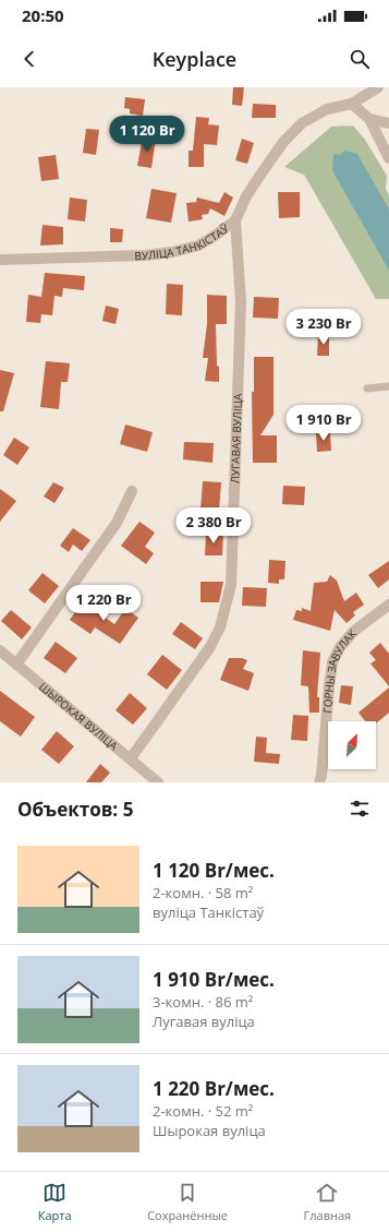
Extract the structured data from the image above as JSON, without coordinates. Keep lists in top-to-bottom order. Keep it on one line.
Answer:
{"streets":{"street":["ВУЛІЦА ТАНКІСТАЎ","ЛУГАВАЯ ВУЛІЦА","ГОРНЫ ЗАВУЛАК","ШЫРОКАЯ ВУЛІЦА"]},"crossings":[["ВУЛІЦА ТАНКІСТАЎ","ЛУГАВАЯ ВУЛІЦА"],["ЛУГАВАЯ ВУЛІЦА","ШЫРОКАЯ ВУЛІЦА"]],"north":"top right","page":{"status":"20:50","header":"Keyplace","price":["1 120 Br","3 230 Br","1 910 Br","2 380 Br","1 220 Br"],"heading":"Объектов: 5","list":[{"name":"1 120 Br/мес.","note":"2-комн. · 58 m² · вуліца Танкістаў"},{"name":"1 910 Br/мес.","note":"3-комн. · 86 m² · Лугавая вуліца"},{"name":"1 220 Br/мес.","note":"2-комн. · 52 m² · Шырокая вуліца"}],"tabs":["Карта","Сохранённые","Главная"]}}
